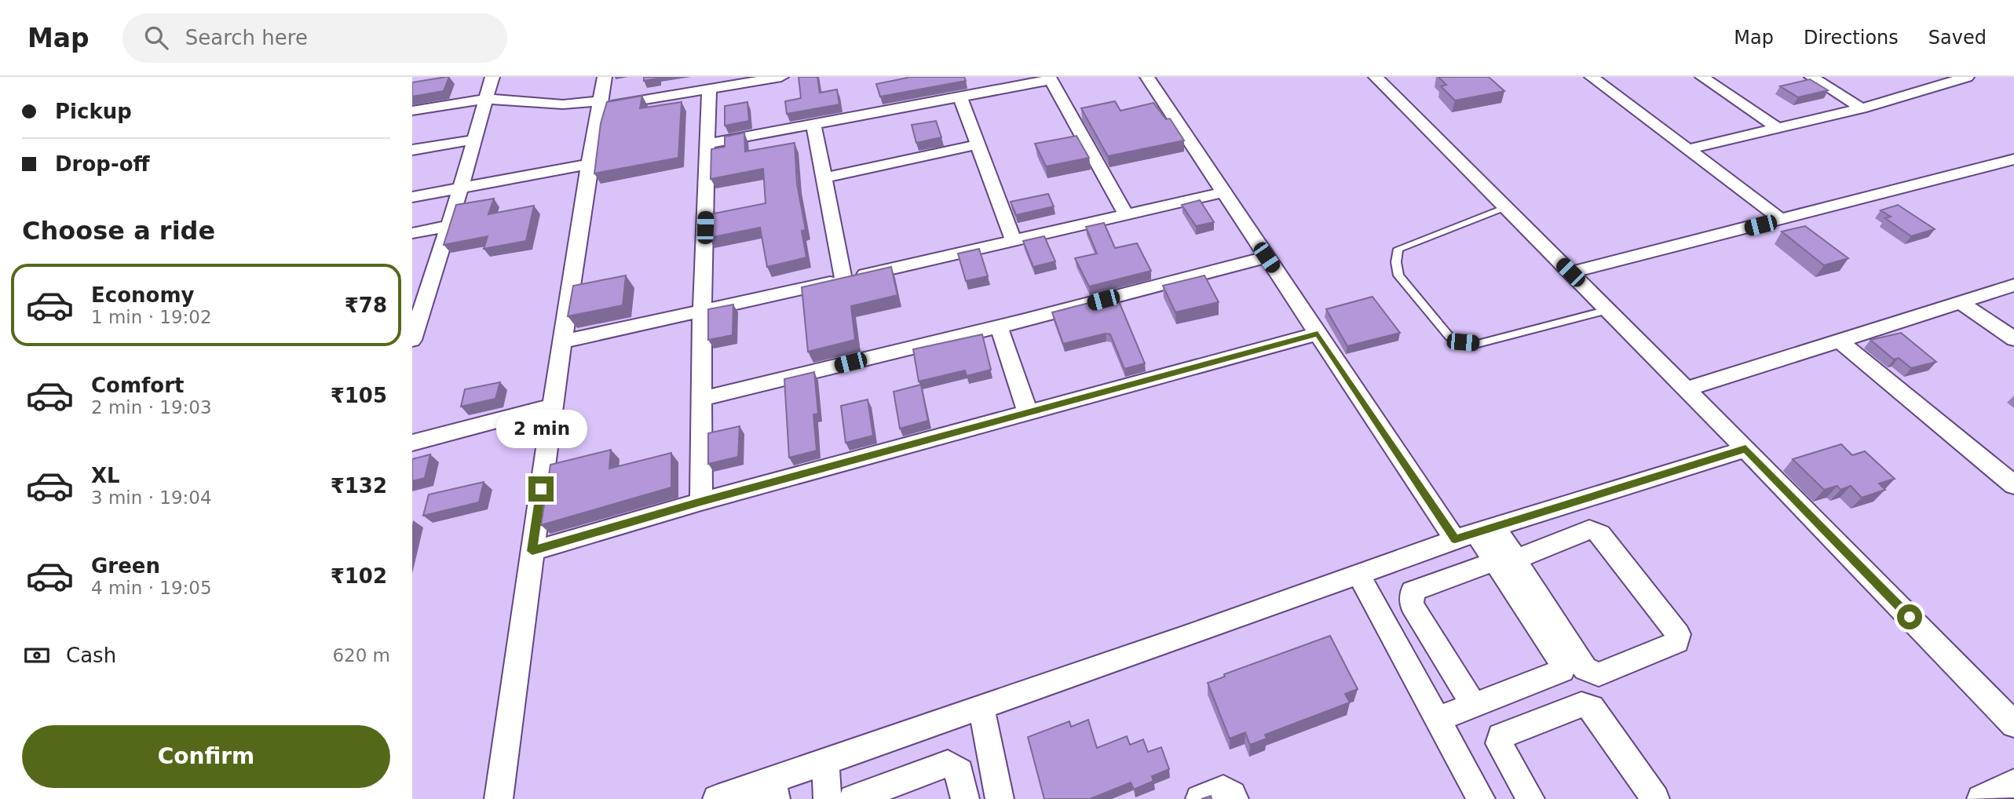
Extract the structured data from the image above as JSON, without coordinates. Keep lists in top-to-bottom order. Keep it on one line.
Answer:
{"page":{"header":"Map","search":"Search here","nav":["Map","Directions","Saved"],"banner":["Pickup","Drop-off"],"heading":"Choose a ride","list":[{"name":"Economy","note":"1 min · 19:02","value":"₹78"},{"name":"Comfort","note":"2 min · 19:03","value":"₹105"},{"name":"XL","note":"3 min · 19:04","value":"₹132"},{"name":"Green","note":"4 min · 19:05","value":"₹102"}],"bubble":"2 min","pay":["Cash","620 m"],"buttons":"Confirm"}}
